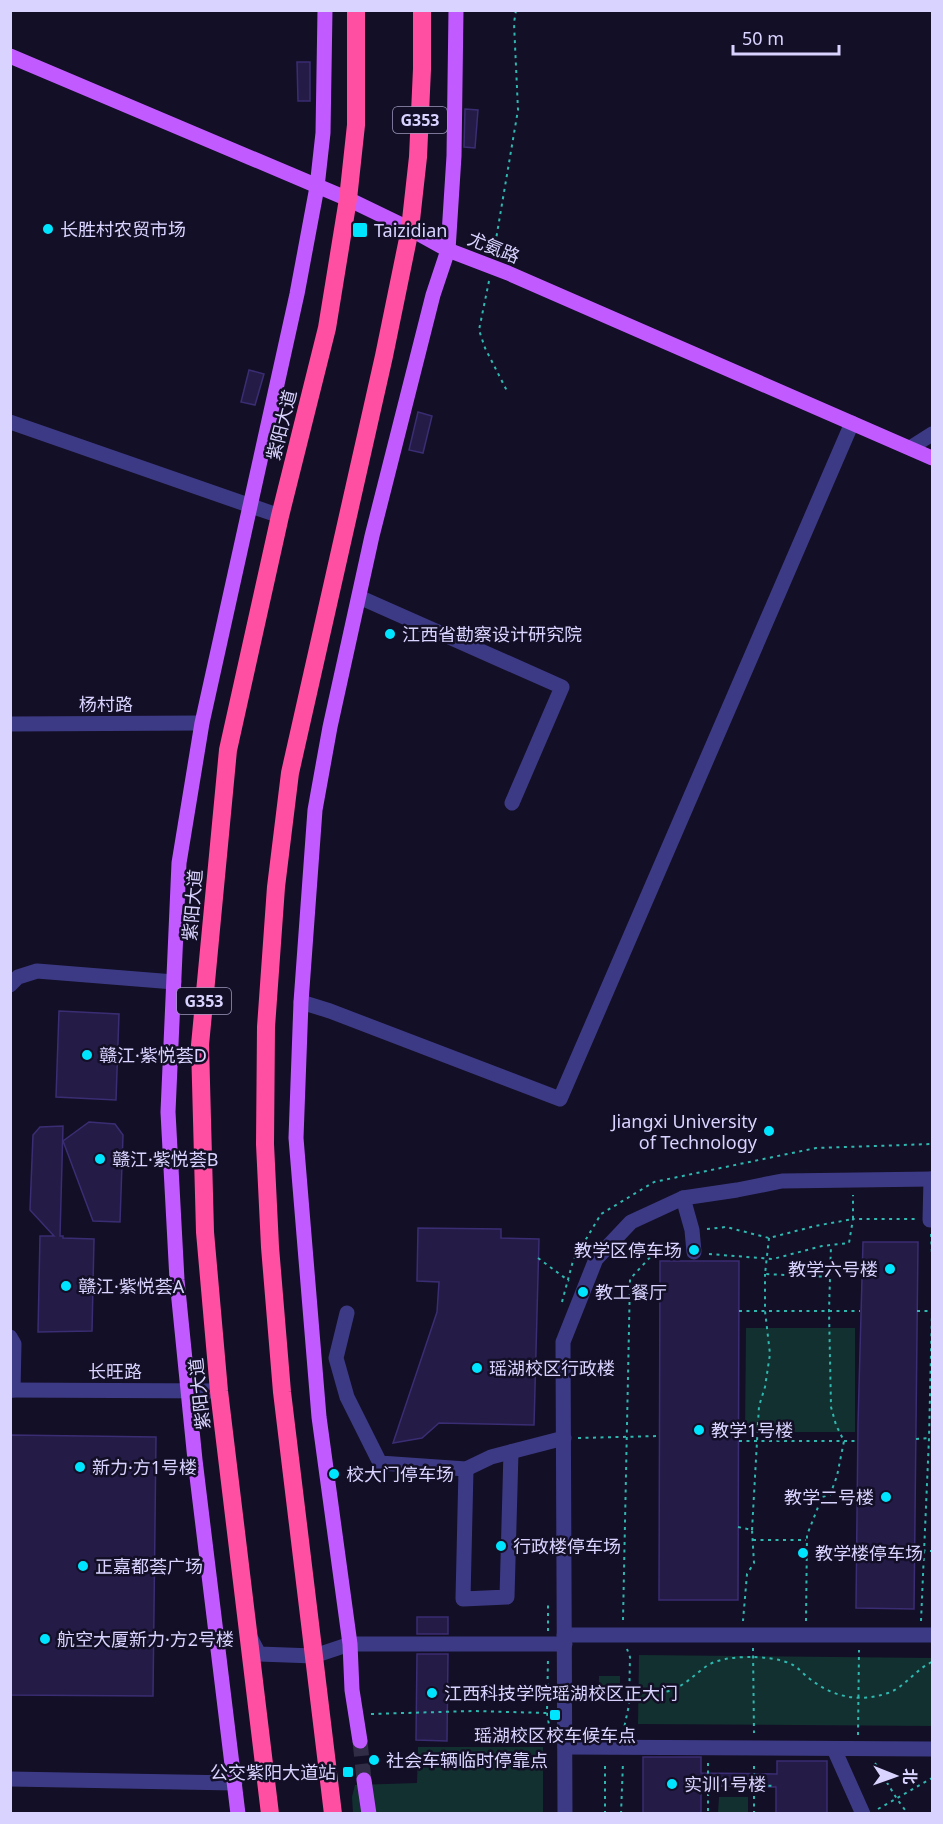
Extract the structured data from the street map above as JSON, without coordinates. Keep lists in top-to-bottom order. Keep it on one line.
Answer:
{"streets":{"highway":["G353","紫阳大道"],"main road":["尤氨路"],"street":["杨村路","长旺路"]},"crossings":[["G353","尤氨路"],["尤氨路","紫阳大道"],["紫阳大道","长旺路"]],"places":{"other":["长胜村农贸市场","江西省勘察设计研究院","赣江·紫悦荟D","Jiangxi University of Technology","赣江·紫悦荟B","教学区停车场","教学六号楼","赣江·紫悦荟A","教工餐厅","瑶湖校区行政楼","教学1号楼","新力·方1号楼","校大门停车场","教学二号楼","行政楼停车场","教学楼停车场","正嘉都荟广场","航空大厦新力·方2号楼","江西科技学院瑶湖校区正大门","社会车辆临时停靠点","实训1号楼"],"transit":["Taizidian","瑶湖校区校车候车点","公交紫阳大道站"]},"scale_bar":"50 m","north":"right"}
